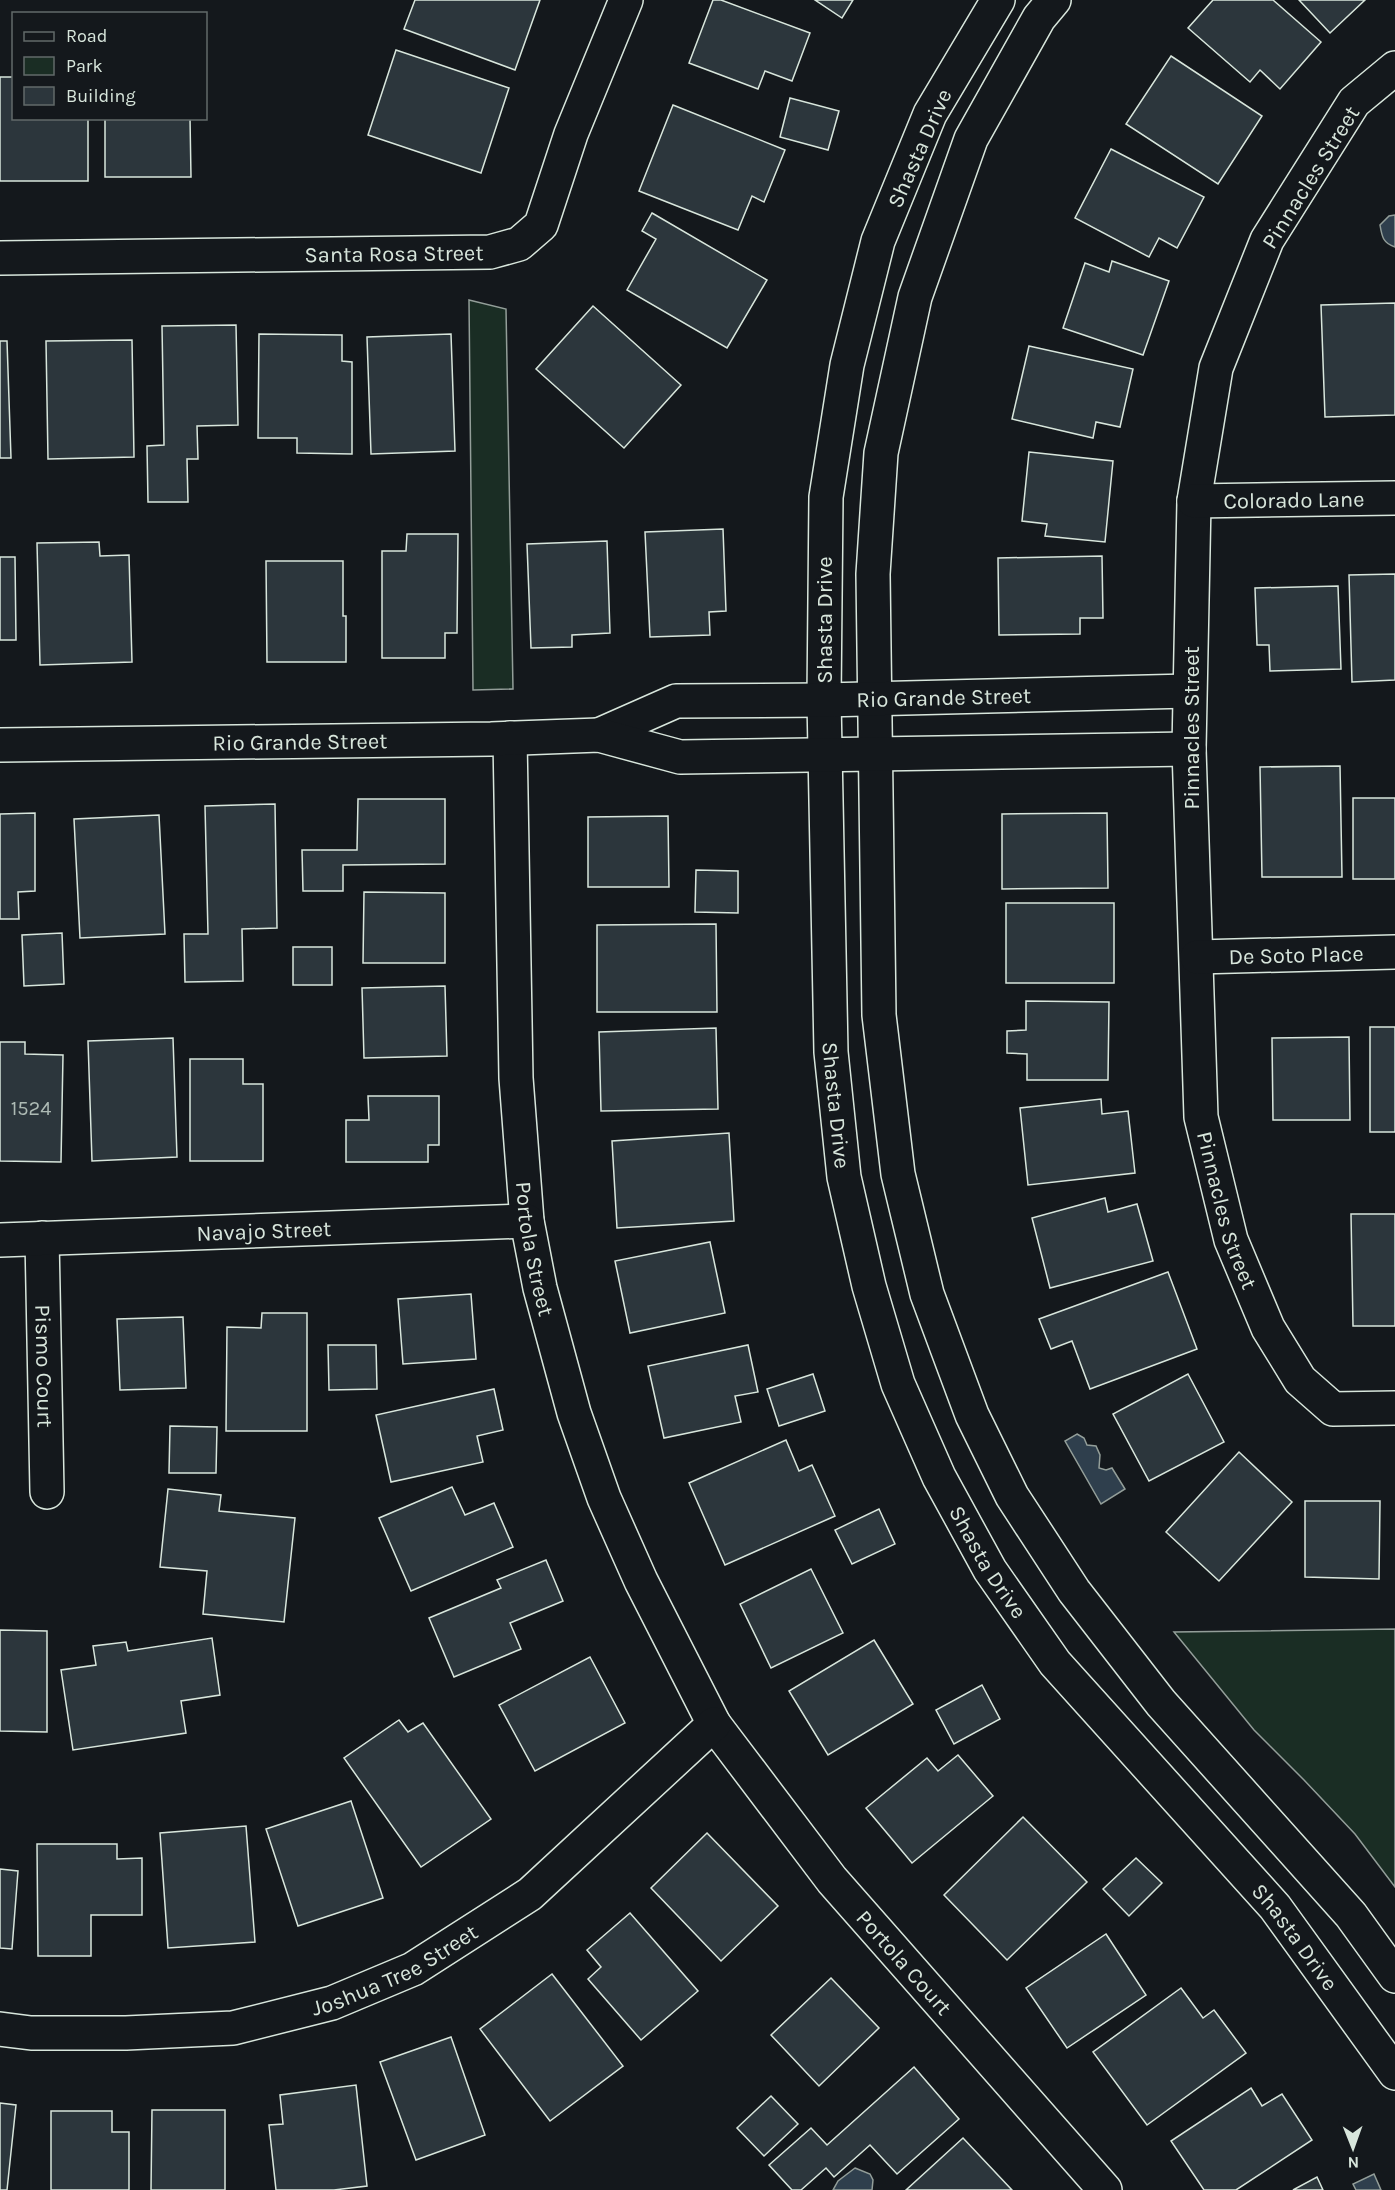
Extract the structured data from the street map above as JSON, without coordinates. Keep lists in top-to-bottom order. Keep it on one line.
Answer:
{"streets":{"street":["Shasta Drive","Pinnacles Street","Santa Rosa Street","Colorado Lane","Rio Grande Street","De Soto Place","Navajo Street","Portola Street","Pismo Court","Portola Court","Joshua Tree Street"]},"crossings":[["Shasta Drive","Rio Grande Street"],["Pinnacles Street","Colorado Lane"],["Pinnacles Street","Rio Grande Street"],["Pinnacles Street","De Soto Place"],["Rio Grande Street","Portola Street"],["Navajo Street","Portola Street"],["Navajo Street","Pismo Court"],["Portola Street","Portola Court"],["Portola Street","Joshua Tree Street"],["Portola Court","Joshua Tree Street"]],"house_numbers":["1524"],"legend":["Road","Park","Building"],"north":"bottom"}
